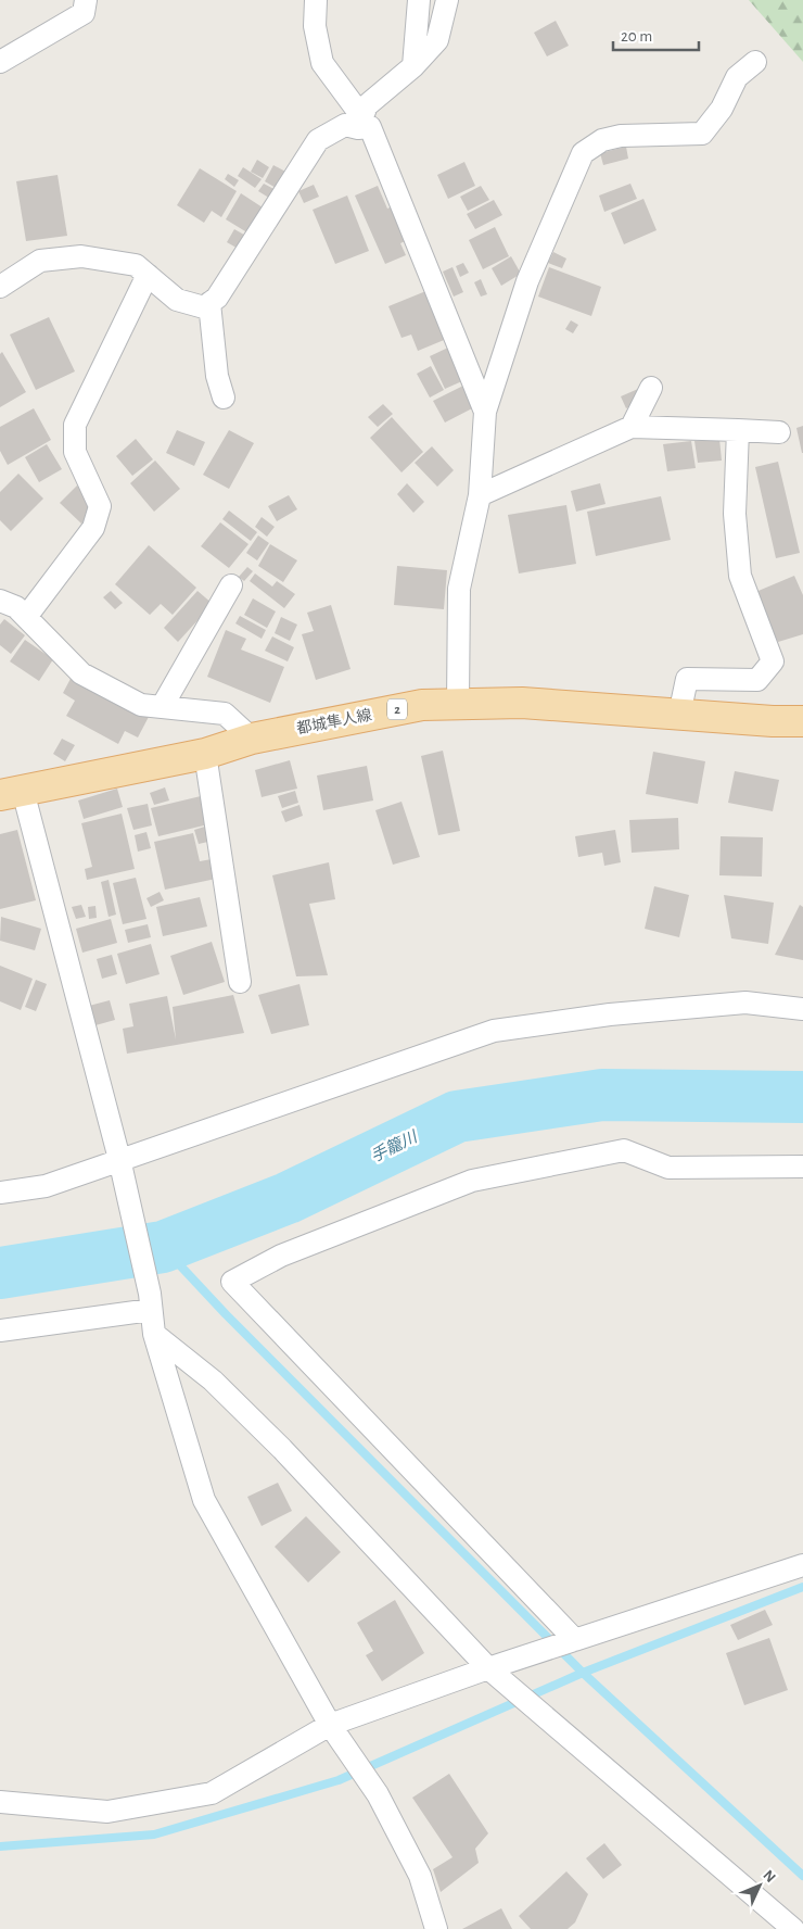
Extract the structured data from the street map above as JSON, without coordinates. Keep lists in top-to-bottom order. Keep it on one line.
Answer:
{"streets":{"main road":["2","都城隼人線"]},"water":["手籠川"],"scale_bar":"20 m","north":"top right"}
